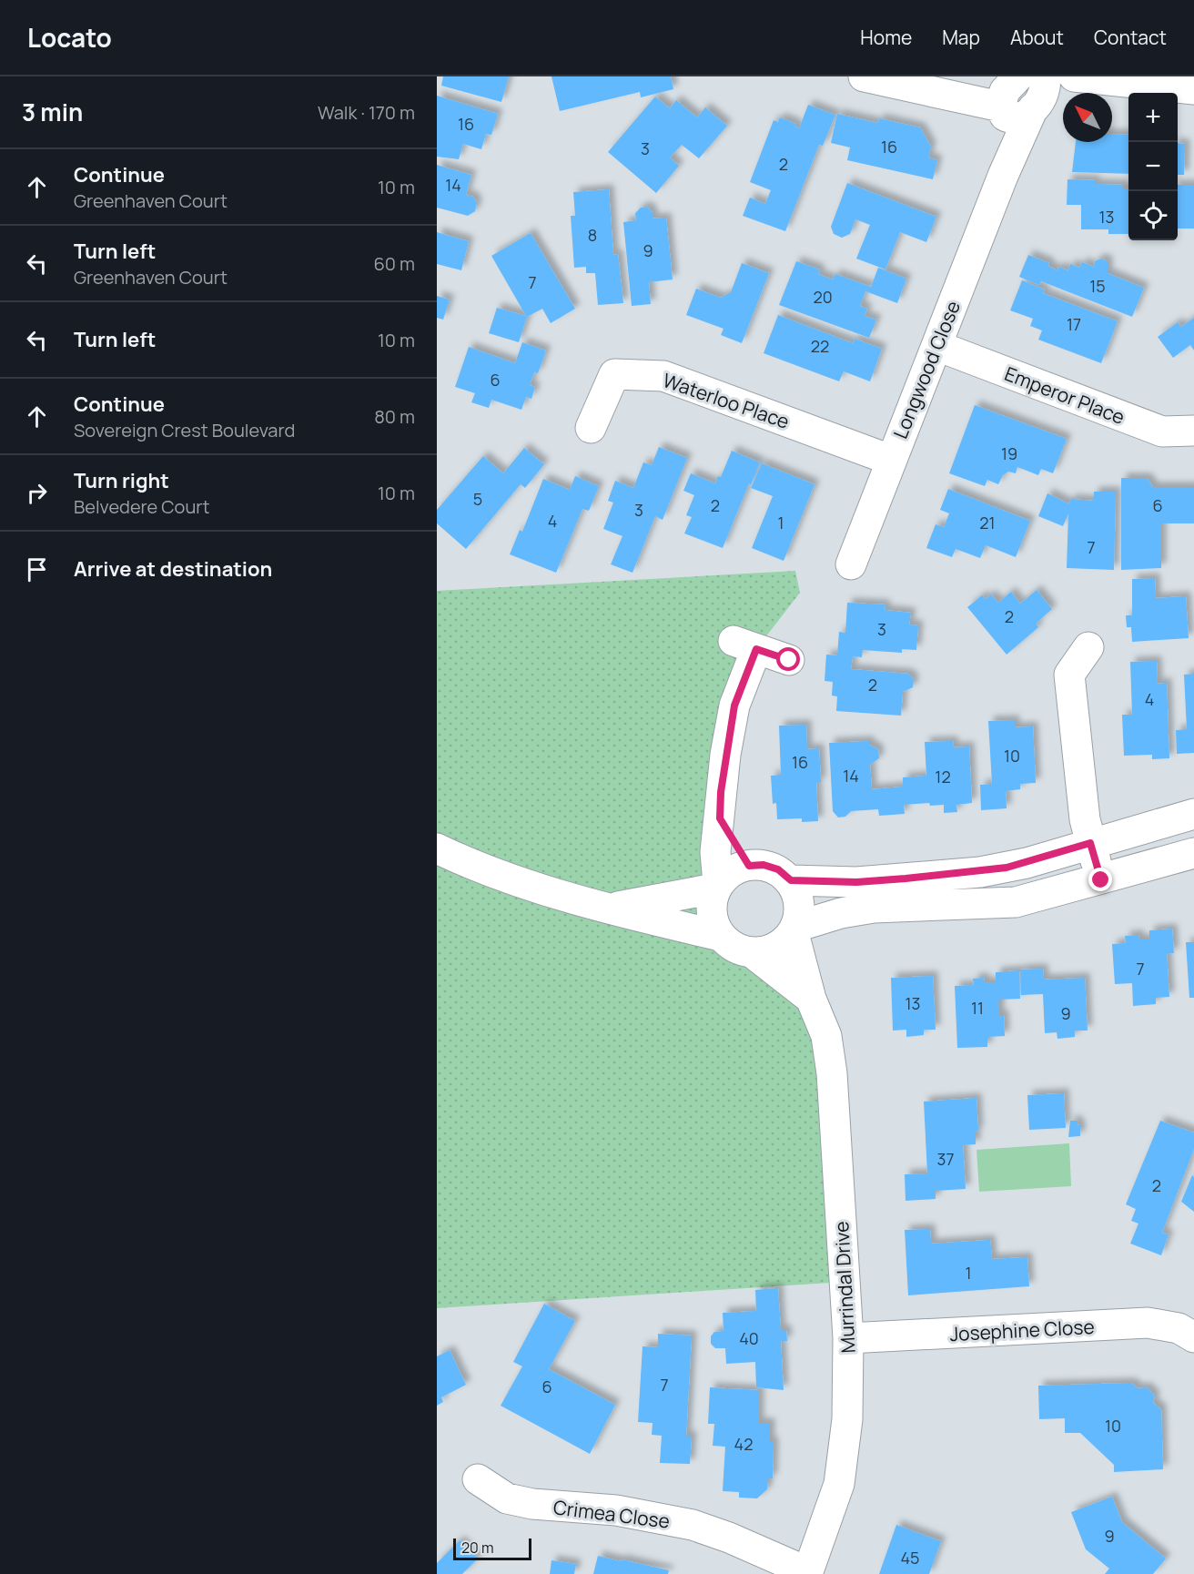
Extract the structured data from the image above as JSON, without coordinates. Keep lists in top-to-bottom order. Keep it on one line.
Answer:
{"streets":{"street":["Longwood Close","Emperor Place","Waterloo Place","Murrindal Drive","Josephine Close","Crimea Close"]},"crossings":[["Longwood Close","Emperor Place"],["Longwood Close","Waterloo Place"],["Murrindal Drive","Josephine Close"],["Murrindal Drive","Crimea Close"]],"house_numbers":["16","16","3","2","14","13","8","9","7","15","20","17","22","6","19","5","2","6","3","4","1","21","7","2","3","2","4","10","16","14","12","7","13","11","9","37","2","1","40","7","6","10","42","9","45"],"scale_bar":"20 m","north":"top left","page":{"header":"Locato","nav":["Home","Map","About","Contact"],"heading":["3 min","Walk · 170 m"],"map_buttons":["+","−"],"list":[["Continue","Greenhaven Court","10 m"],["Turn left","Greenhaven Court","60 m"],["Turn left","10 m"],["Continue","Sovereign Crest Boulevard","80 m"],["Turn right","Belvedere Court","10 m"],"Arrive at destination"],"scale":"20 m"}}
